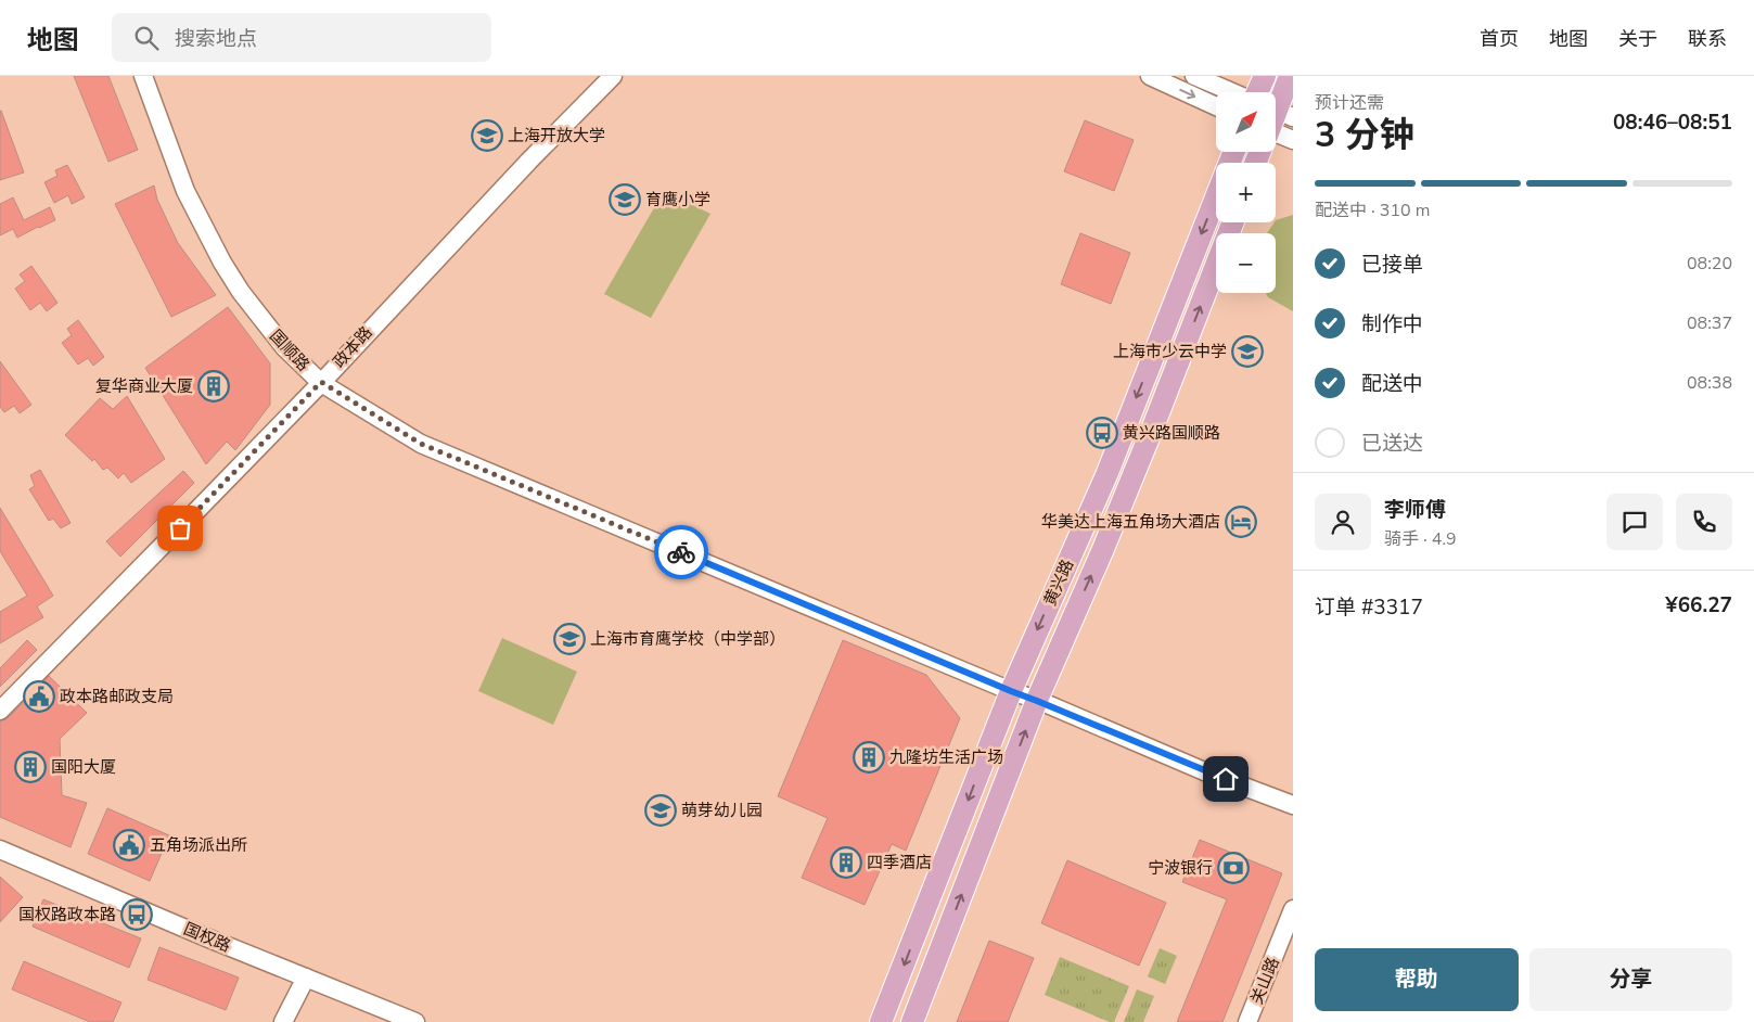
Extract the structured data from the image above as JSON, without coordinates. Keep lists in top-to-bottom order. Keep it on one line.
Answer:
{"streets":{"main road":["黄兴路"],"street":["政本路","国顺路","国权路","关山路"]},"crossings":[["政本路","国顺路"],["国顺路","黄兴路"]],"places":{"school or university":["上海开放大学","育鹰小学","上海市少云中学","上海市育鹰学校（中学部）","萌芽幼儿园"],"building":["复华商业大厦","九隆坊生活广场","国阳大厦","四季酒店"],"bus stop":["黄兴路国顺路","国权路政本路"],"hotel":["华美达上海五角场大酒店"],"public building":["政本路邮政支局","五角场派出所"],"bank":["宁波银行"]},"north":"top right","page":{"header":"地图","search":"搜索地点","nav":["首页","地图","关于","联系"],"heading":["3 分钟","预计还需","08:46–08:51"],"panel":["李师傅","骑手 · 4.9","订单 #3317","¥66.27"],"map_buttons":["+","−"],"bar":"配送中 · 310 m","list":[["已接单","08:20"],["制作中","08:37"],["配送中","08:38"],"已送达"],"buttons":["帮助","分享"]}}
